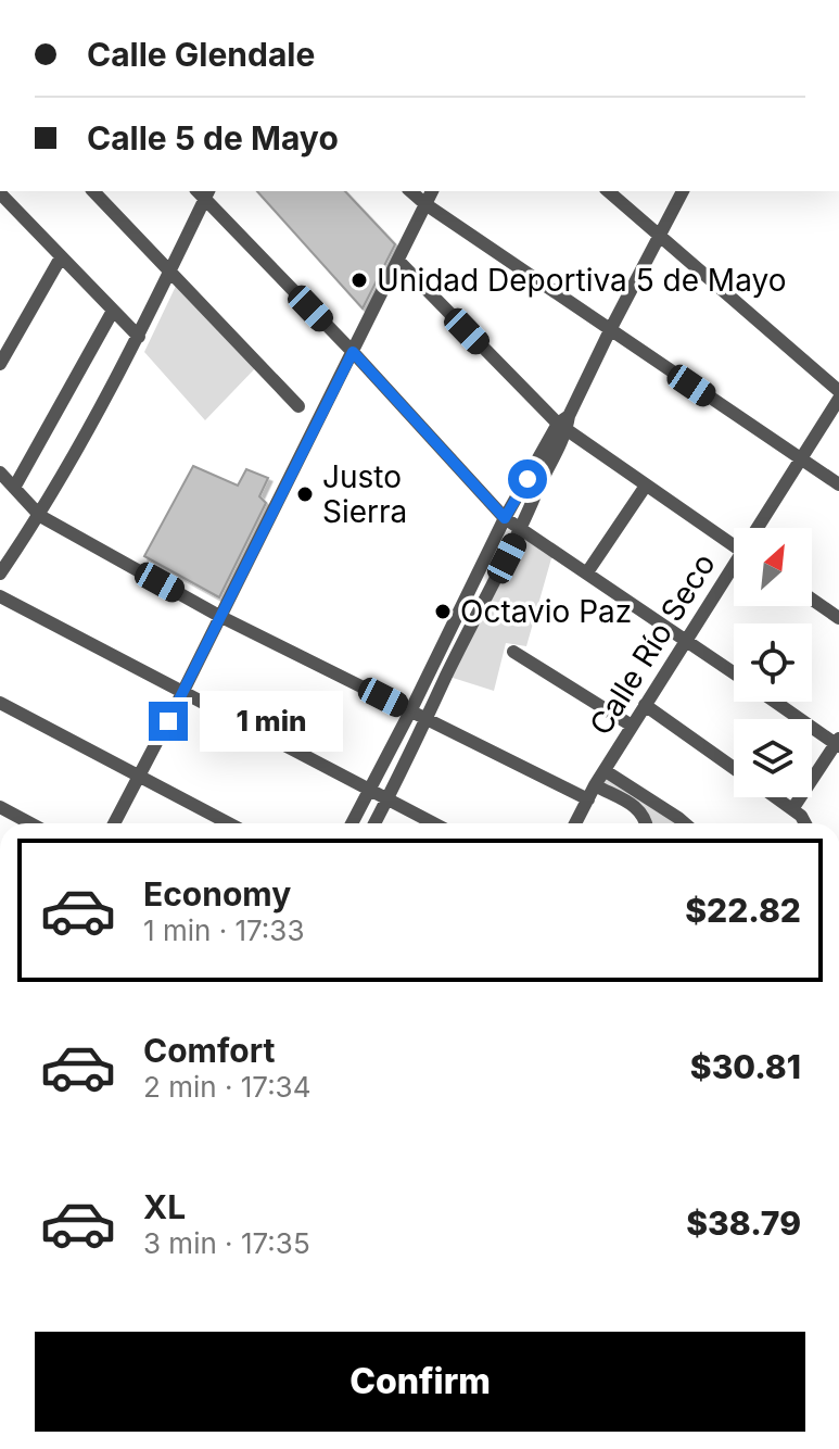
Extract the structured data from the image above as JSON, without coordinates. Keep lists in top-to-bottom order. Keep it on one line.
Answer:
{"streets":{"street":["Calle Río Seco"]},"places":["Unidad Deportiva 5 de Mayo","Justo Sierra","Octavio Paz"],"north":"top right","page":{"banner":["Calle Glendale","Calle 5 de Mayo"],"bubble":"1 min","list":[{"name":"Economy","note":"1 min · 17:33","value":"$22.82"},{"name":"Comfort","note":"2 min · 17:34","value":"$30.81"},{"name":"XL","note":"3 min · 17:35","value":"$38.79"}],"buttons":"Confirm"}}
